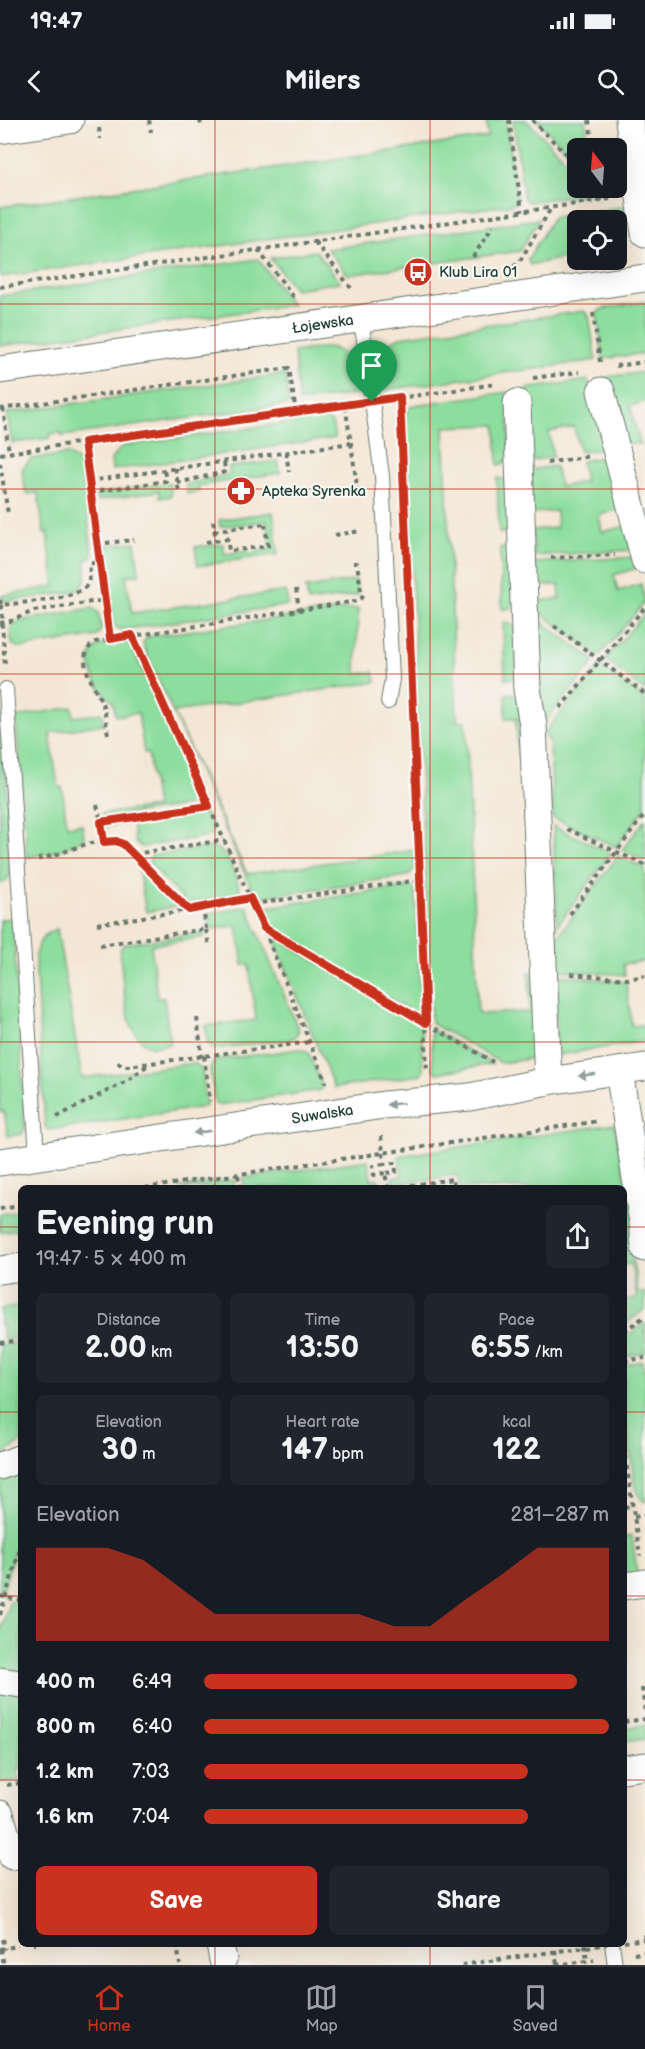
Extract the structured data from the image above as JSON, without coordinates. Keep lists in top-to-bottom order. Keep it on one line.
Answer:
{"streets":{"street":["Łojewska","Suwalska"]},"one_way":["Suwalska"],"places":{"bus stop":["Klub Lira 01"],"pharmacy":["Apteka Syrenka"]},"north":"top","page":{"status":"19:47","header":"Milers","heading":["Evening run","19:47 · 5 × 400 m"],"stats":[["Distance","2.00 km"],["Time","13:50"],["Pace","6:55 /km"],["Elevation","30 m"],["Heart rate","147 bpm"],["kcal","122"]],"chart":["Elevation","281–287 m"],"list":[{"name":"400 m","note":"6:49"},{"name":"800 m","note":"6:40"},{"name":"1.2 km","note":"7:03"},{"name":"1.6 km","note":"7:04"}],"buttons":["Save","Share"],"tabs":["Home","Map","Saved"]}}
